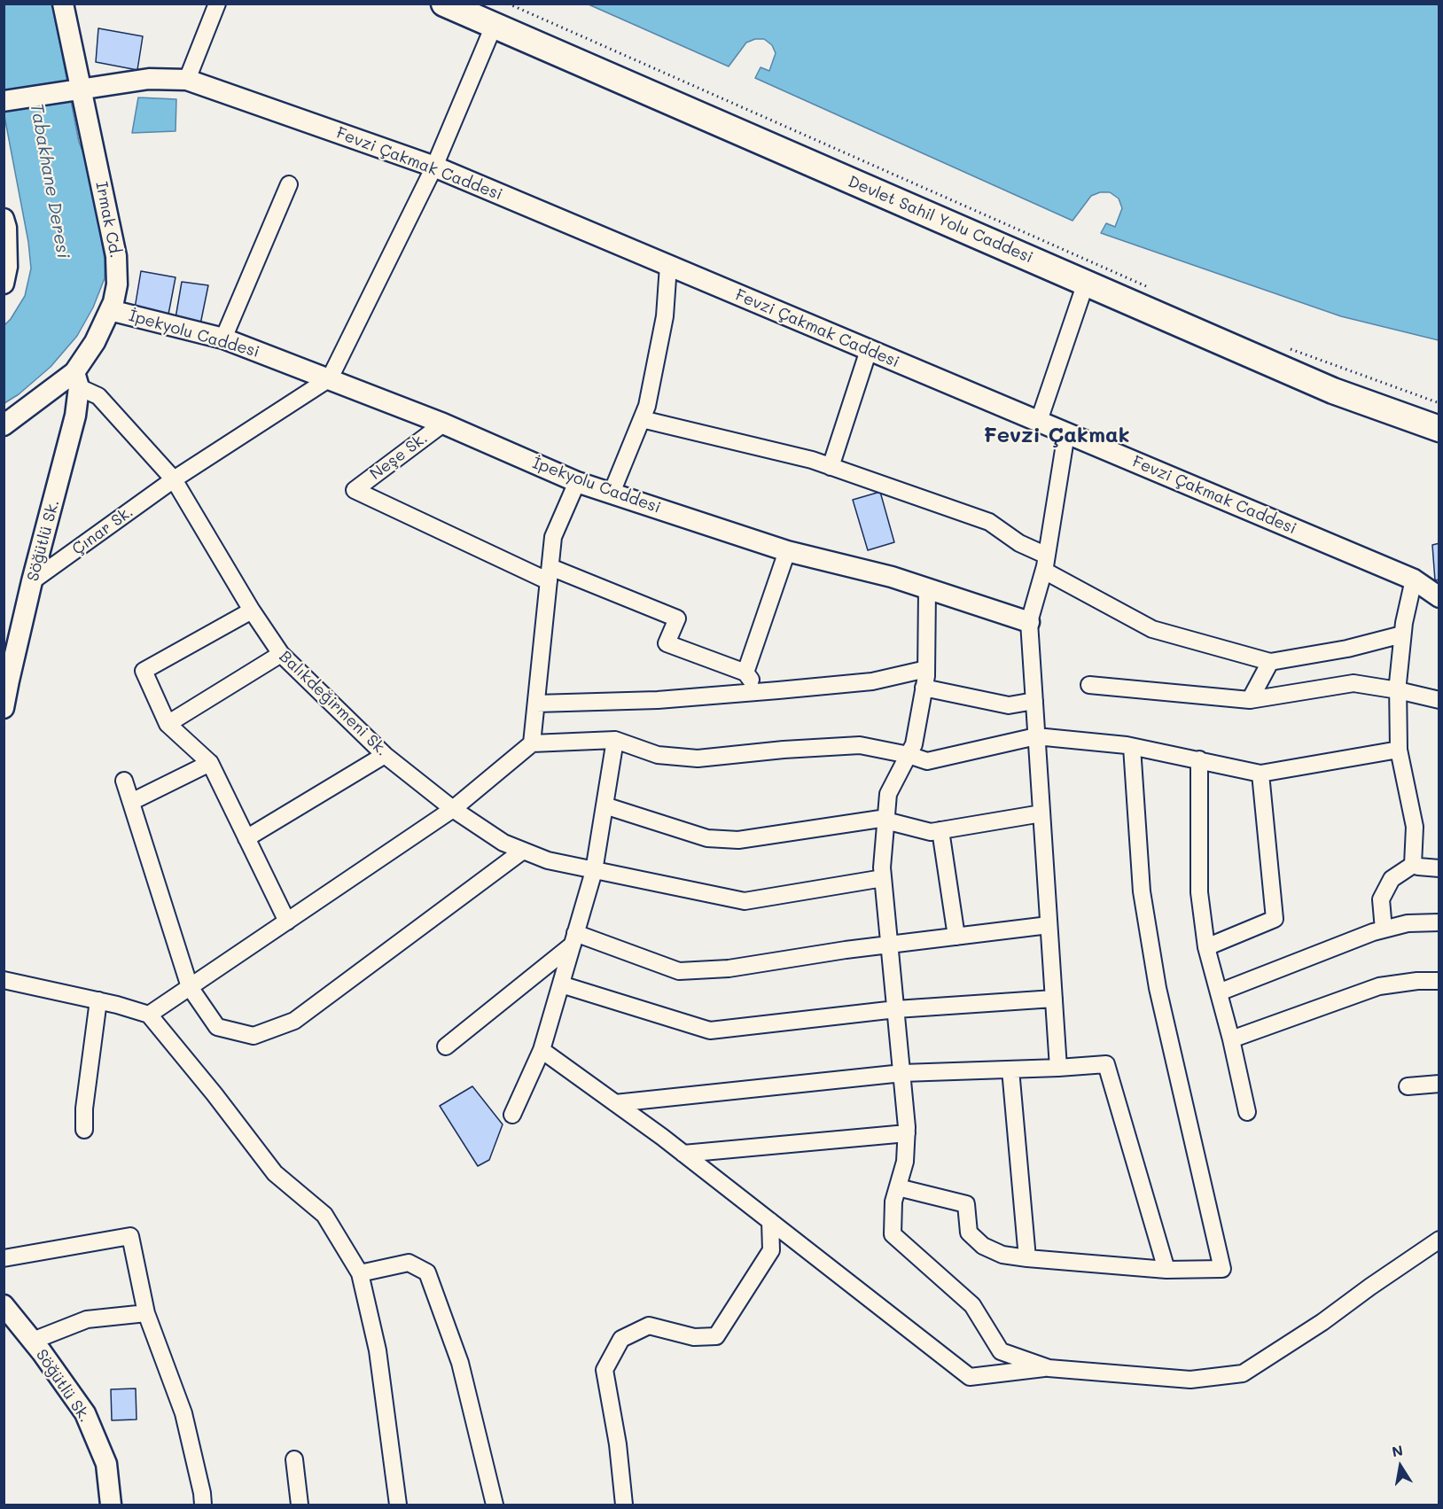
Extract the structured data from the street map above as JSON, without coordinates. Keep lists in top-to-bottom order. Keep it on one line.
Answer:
{"streets":{"main road":["Devlet Sahil Yolu Caddesi"],"street":["Fevzi Çakmak Caddesi","Irmak Cd.","İpekyolu Caddesi","Neşe Sk.","Çınar Sk.","Söğütlü Sk.","Balıkdeğirmeni Sk."]},"crossings":[["Fevzi Çakmak Caddesi","Irmak Cd."],["Irmak Cd.","İpekyolu Caddesi"],["Irmak Cd.","Söğütlü Sk."],["Irmak Cd.","Balıkdeğirmeni Sk."],["İpekyolu Caddesi","Neşe Sk."],["İpekyolu Caddesi","Çınar Sk."],["Çınar Sk.","Söğütlü Sk."],["Çınar Sk.","Balıkdeğirmeni Sk."],["Söğütlü Sk.","Balıkdeğirmeni Sk."]],"districts":["Fevzi Çakmak"],"water":["Tabakhane Deresi"],"north":"top"}
